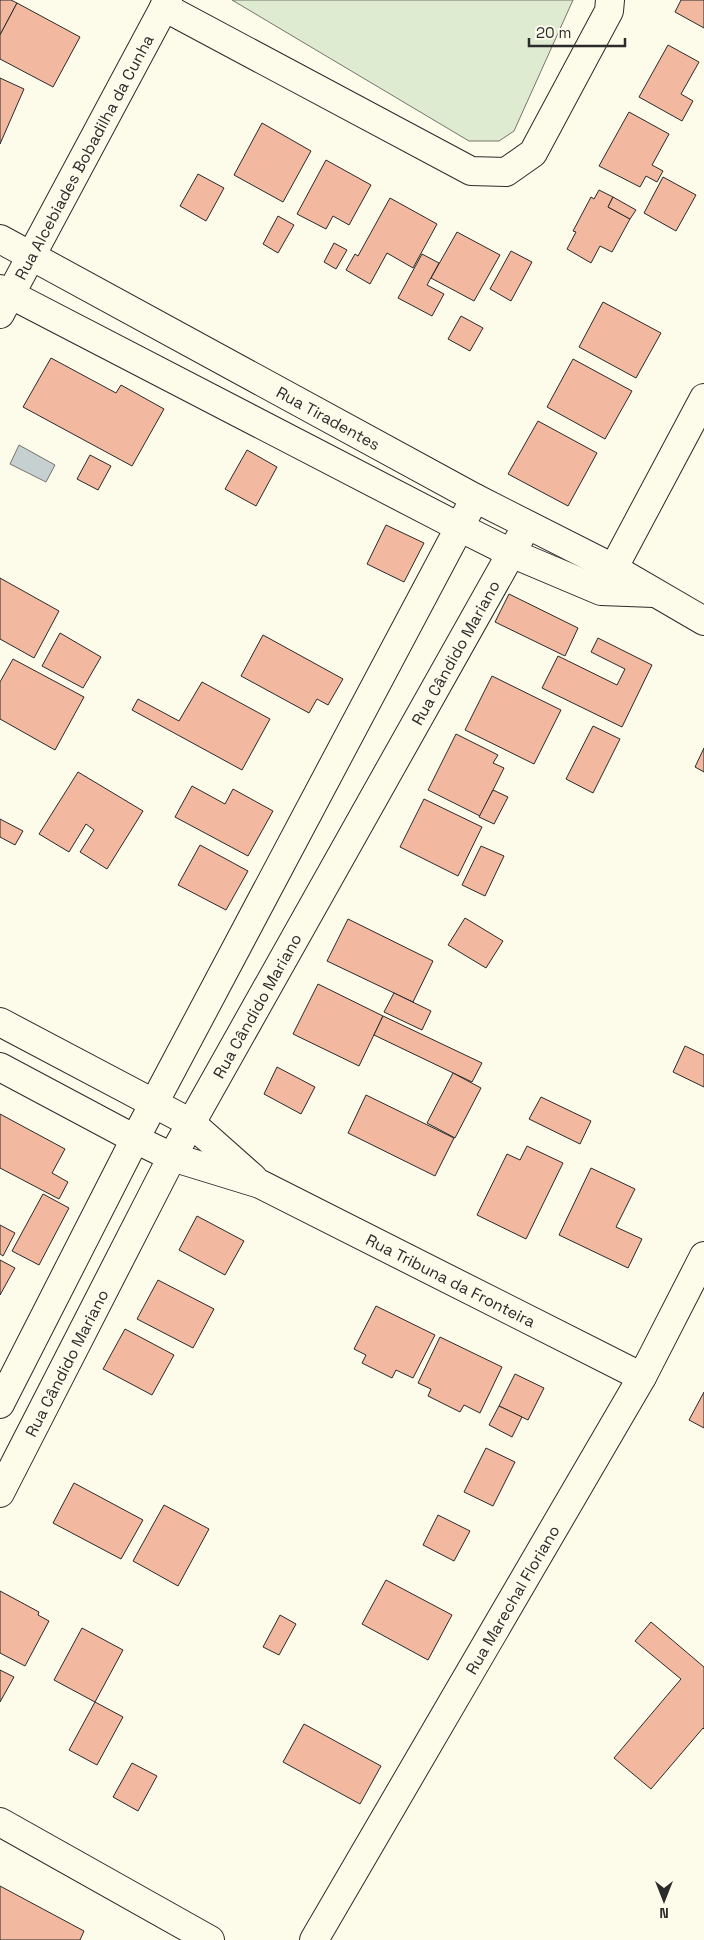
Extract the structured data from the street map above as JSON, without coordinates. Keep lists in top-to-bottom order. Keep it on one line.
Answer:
{"streets":{"street":["Rua Alcebiades Bobadilha da Cunha","Rua Tiradentes","Rua Cândido Mariano","Rua Tribuna da Fronteira","Rua Marechal Floriano"]},"crossings":[["Rua Alcebiades Bobadilha da Cunha","Rua Tiradentes"],["Rua Tiradentes","Rua Cândido Mariano"],["Rua Cândido Mariano","Rua Tribuna da Fronteira"],["Rua Tribuna da Fronteira","Rua Marechal Floriano"]],"scale_bar":"20 m","north":"bottom"}
